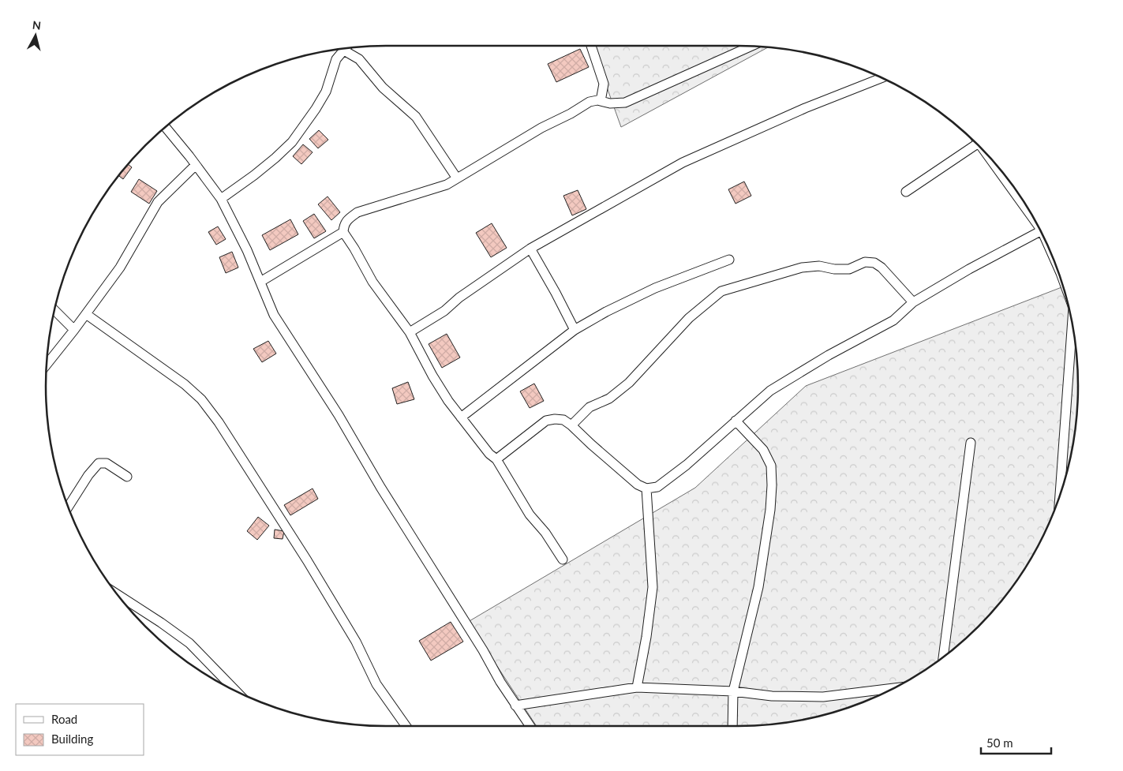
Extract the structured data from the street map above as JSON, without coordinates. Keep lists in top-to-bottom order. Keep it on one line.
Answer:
{"legend":["Road","Building"],"scale_bar":"50 m","north":"top"}
